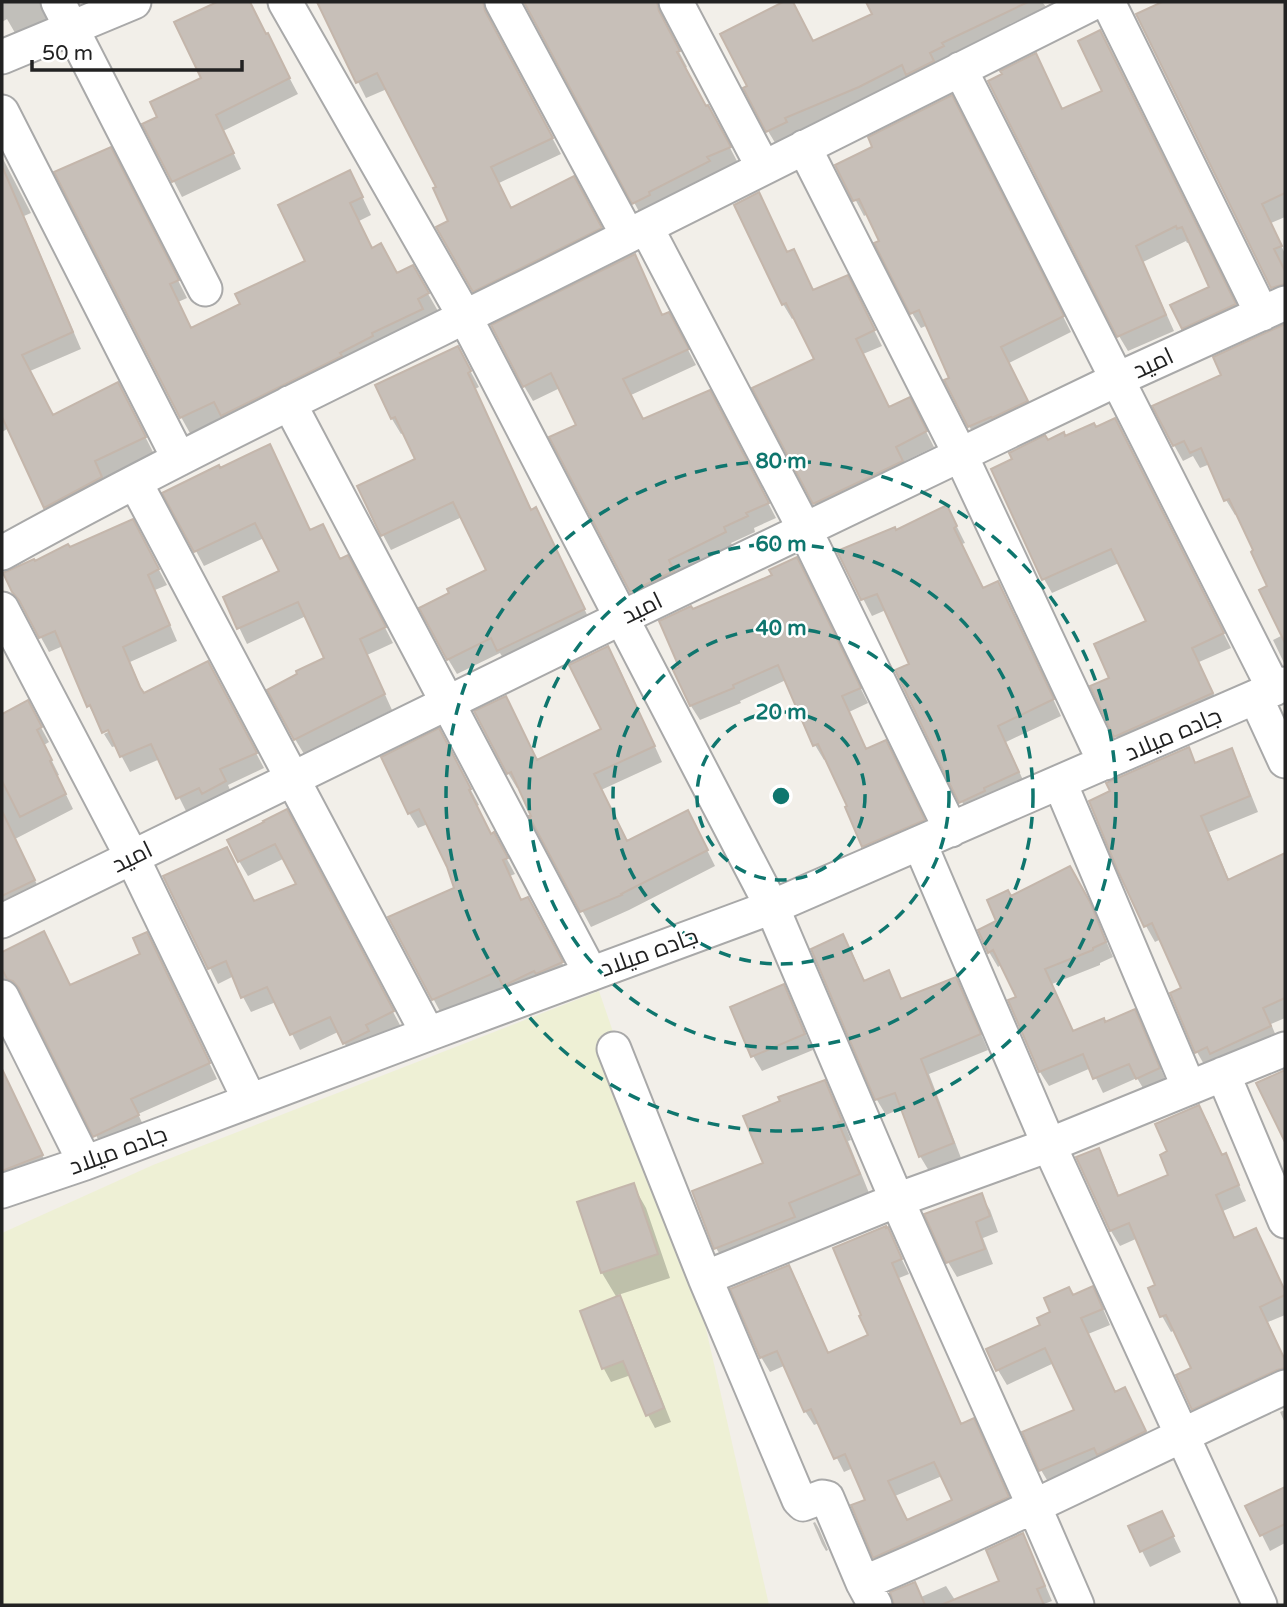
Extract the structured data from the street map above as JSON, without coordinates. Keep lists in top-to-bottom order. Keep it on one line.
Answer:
{"streets":{"street":["امید","جاده میلاد"]},"scale_bar":"50 m","rings":["80 m","60 m","40 m","20 m"]}
